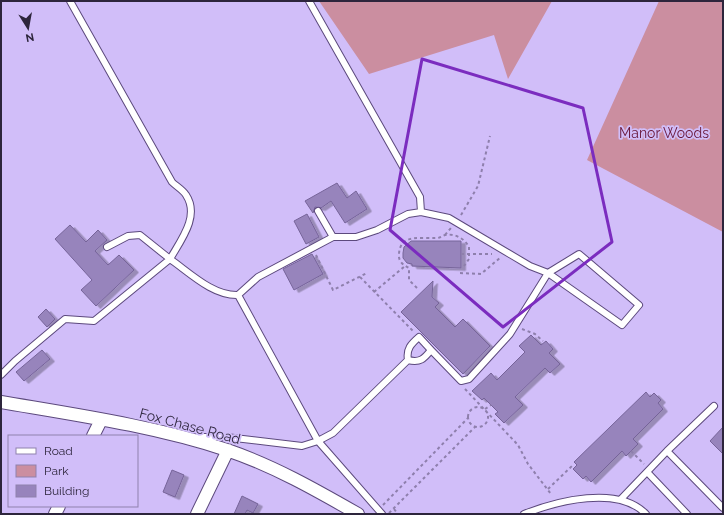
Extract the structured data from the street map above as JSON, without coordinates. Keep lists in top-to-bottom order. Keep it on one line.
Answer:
{"streets":{"street":["Fox Chase Road"]},"parks":["Manor Woods"],"legend":["Road","Park","Building"],"north":"bottom"}
